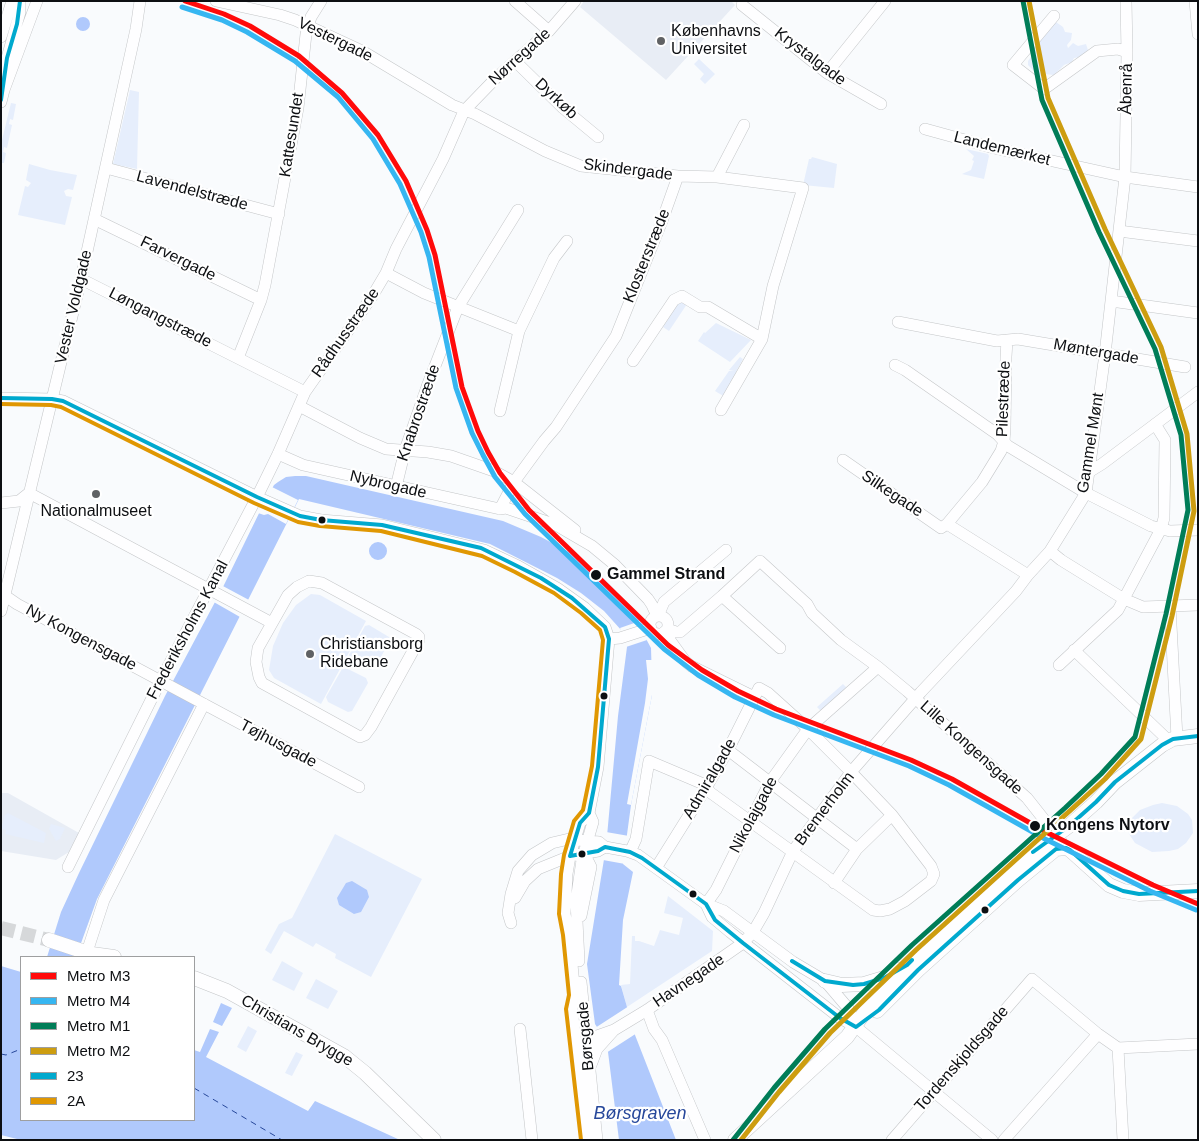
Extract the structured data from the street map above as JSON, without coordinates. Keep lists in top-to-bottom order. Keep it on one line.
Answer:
{"streets":{"main road":["Christians Brygge"],"street":["Vestergade","Nørregade","Krystalgade","Åbenrå","Dyrkøb","Kattesundet","Landemærket","Skindergade","Lavendelstræde","Klosterstræde","Farvergade","Vester Voldgade","Løngangstræde","Rådhusstræde","Møntergade","Pilestræde","Knabrostræde","Gammel Mønt","Nybrogade","Silkegade","Frederiksholms Kanal","Ny Kongensgade","Tøjhusgade","Lille Kongensgade","Admiralgade","Bremerholm","Nikolajgade","Havnegade","Børsgade","Tordenskjoldsgade"]},"crossings":[["Vestergade","Nørregade"],["Vestergade","Kattesundet"],["Vestergade","Skindergade"],["Nørregade","Dyrkøb"],["Nørregade","Skindergade"],["Nørregade","Rådhusstræde"],["Åbenrå","Landemærket"],["Åbenrå","Gammel Mønt"],["Kattesundet","Lavendelstræde"],["Kattesundet","Farvergade"],["Kattesundet","Løngangstræde"],["Skindergade","Klosterstræde"],["Lavendelstræde","Vester Voldgade"],["Farvergade","Vester Voldgade"],["Vester Voldgade","Løngangstræde"],["Vester Voldgade","Ny Kongensgade"],["Løngangstræde","Rådhusstræde"],["Løngangstræde","Frederiksholms Kanal"],["Rådhusstræde","Frederiksholms Kanal"],["Møntergade","Pilestræde"],["Møntergade","Gammel Mønt"],["Pilestræde","Silkegade"],["Knabrostræde","Nybrogade"],["Gammel Mønt","Silkegade"],["Gammel Mønt","Bremerholm"],["Nybrogade","Frederiksholms Kanal"],["Silkegade","Bremerholm"],["Frederiksholms Kanal","Ny Kongensgade"],["Ny Kongensgade","Tøjhusgade"],["Lille Kongensgade","Bremerholm"],["Lille Kongensgade","Nikolajgade"],["Bremerholm","Havnegade"],["Havnegade","Børsgade"]],"water":["Børsgraven"],"places":["Københavns Universitet","Nationalmuseet","Gammel Strand","Christiansborg Ridebane","Kongens Nytorv"],"lines":["metro line M3","metro line M1","metro line M2","transit line 23","metro line M4","transit line 2A"],"legend":["Metro M3","Metro M4","Metro M1","Metro M2","23","2A"]}
